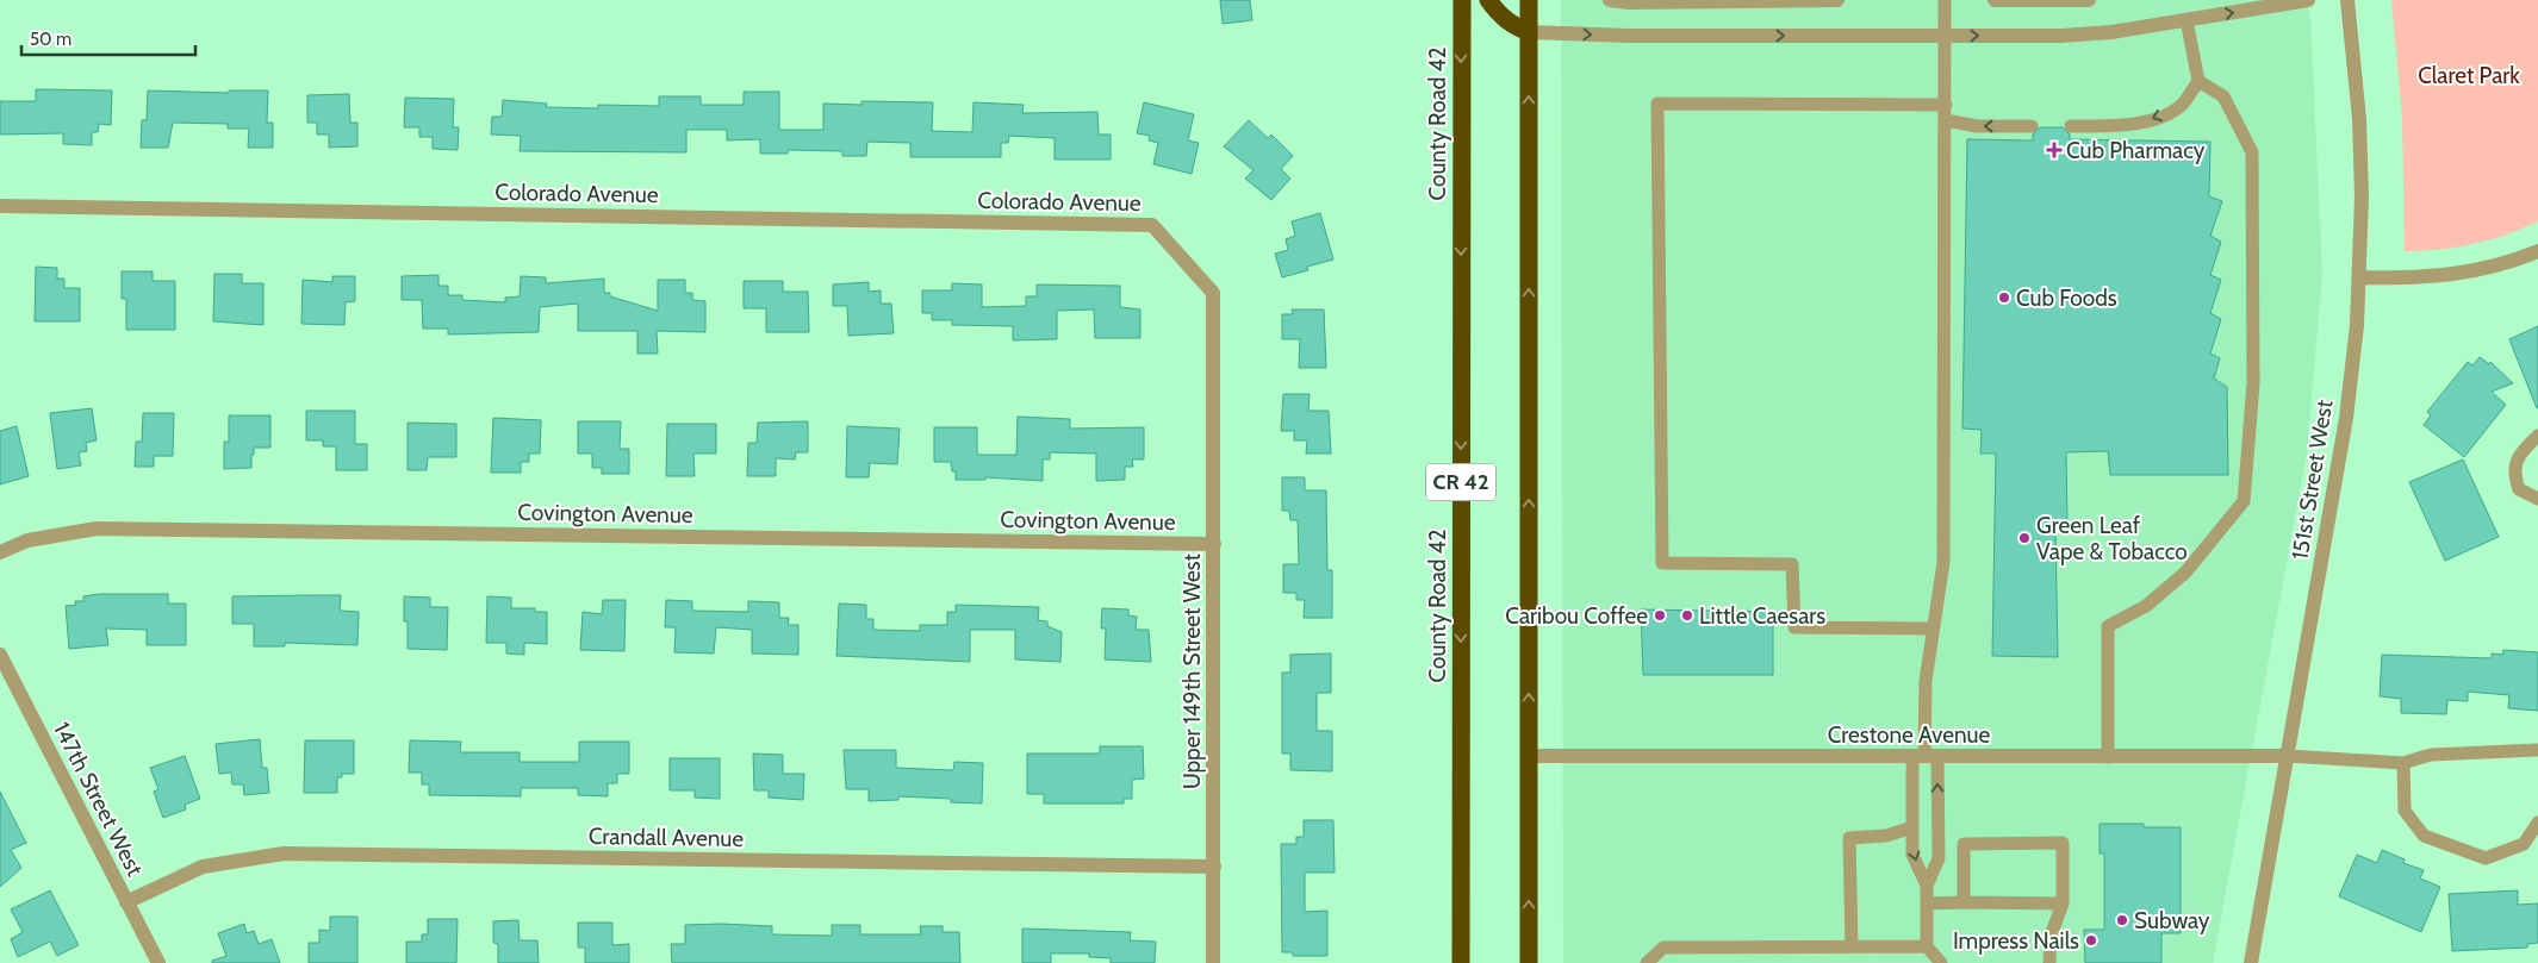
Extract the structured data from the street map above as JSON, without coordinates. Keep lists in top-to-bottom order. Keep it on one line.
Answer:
{"streets":{"highway":["County Road 42","CR 42"],"street":["Colorado Avenue","151st Street West","Covington Avenue","Upper 149th Street West","Crestone Avenue","147th Street West","Crandall Avenue"]},"crossings":[["Colorado Avenue","Upper 149th Street West"],["151st Street West","Crestone Avenue"],["Covington Avenue","Upper 149th Street West"],["Upper 149th Street West","Crandall Avenue"],["147th Street West","Crandall Avenue"]],"parks":["Claret Park"],"places":{"health":["Cub Pharmacy"],"other":["Cub Foods","Green Leaf Vape & Tobacco","Caribou Coffee","Little Caesars","Subway","Impress Nails"]},"scale_bar":"50 m"}
